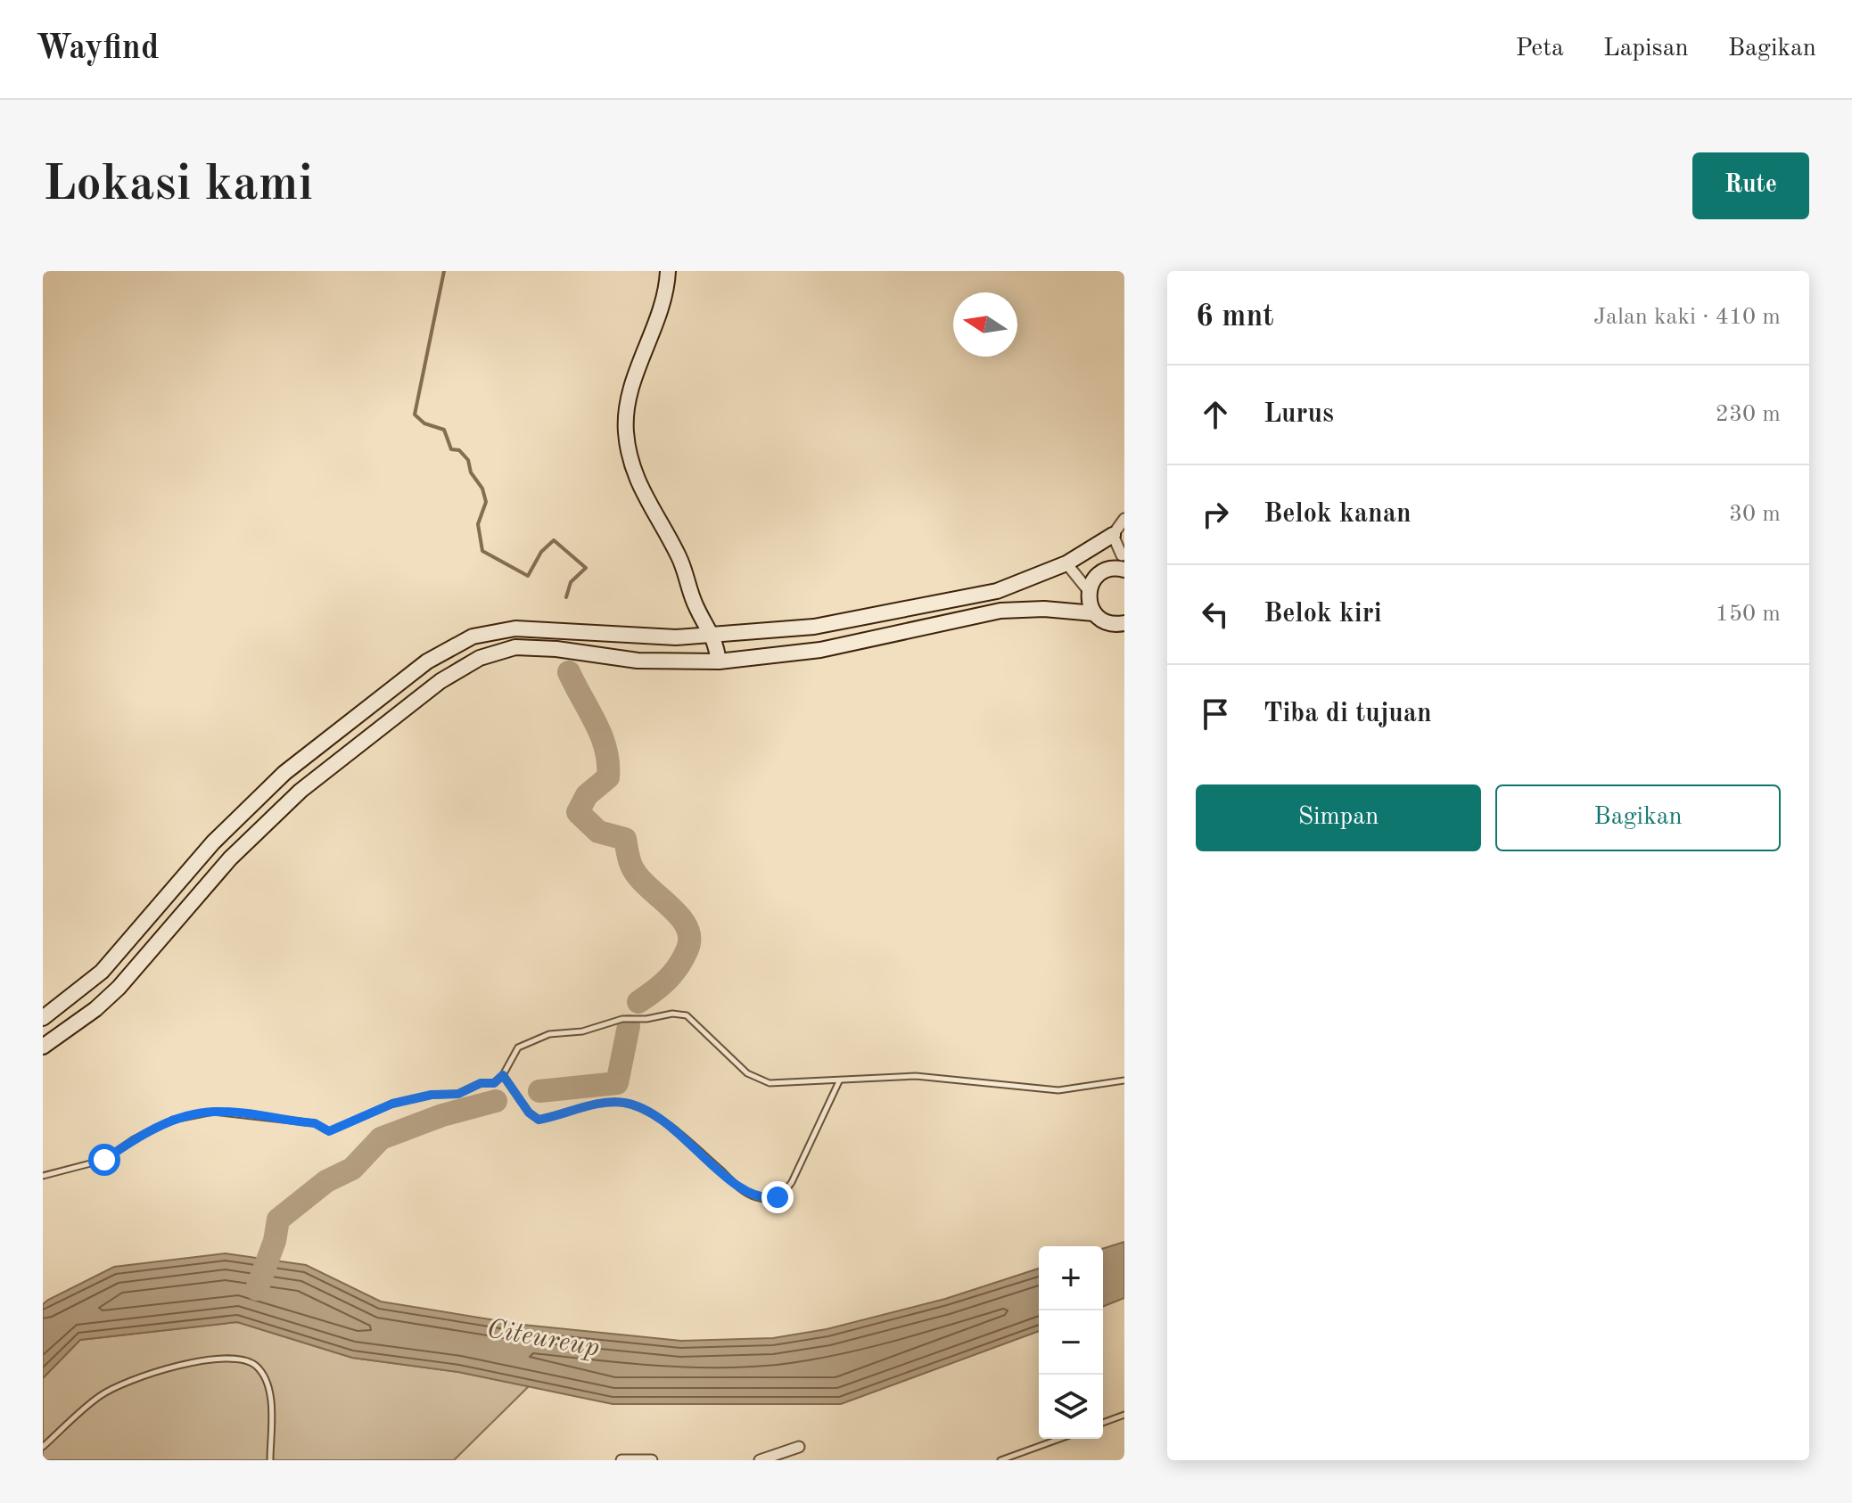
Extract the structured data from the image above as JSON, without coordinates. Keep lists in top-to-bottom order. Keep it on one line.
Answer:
{"water":["Citeureup"],"north":"left","page":{"header":"Wayfind","nav":["Peta","Lapisan","Bagikan"],"buttons":["Rute",["Simpan","Bagikan"]],"title":"Lokasi kami","heading":["6 mnt","Jalan kaki · 410 m"],"list":[["Lurus","230 m"],["Belok kanan","30 m"],["Belok kiri","150 m"],"Tiba di tujuan"],"map_buttons":["+","−"]}}
